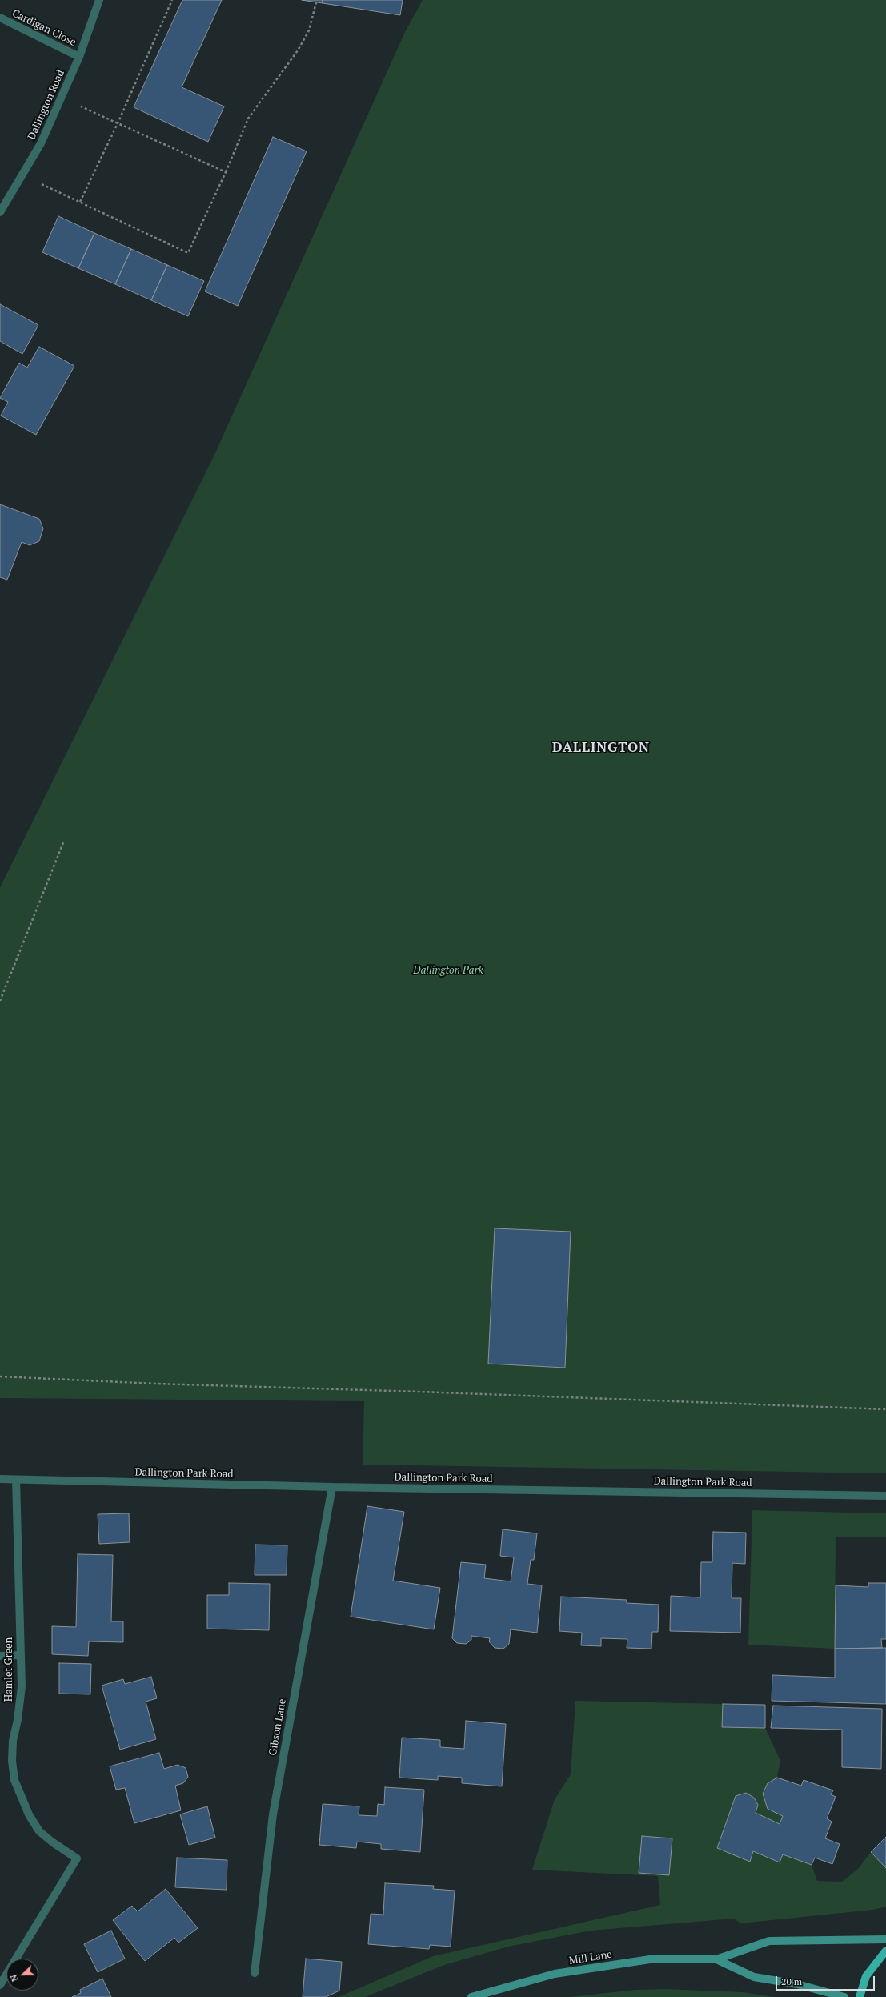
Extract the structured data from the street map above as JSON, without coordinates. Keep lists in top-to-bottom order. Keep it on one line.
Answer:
{"streets":{"street":["Cardigan Close","Dallington Road","Dallington Park Road","Hamlet Green","Gibson Lane","Mill Lane"]},"crossings":[["Cardigan Close","Dallington Road"],["Dallington Park Road","Hamlet Green"],["Dallington Park Road","Gibson Lane"]],"districts":["DALLINGTON"],"parks":["Dallington Park"],"scale_bar":"20 m","north":"left"}
